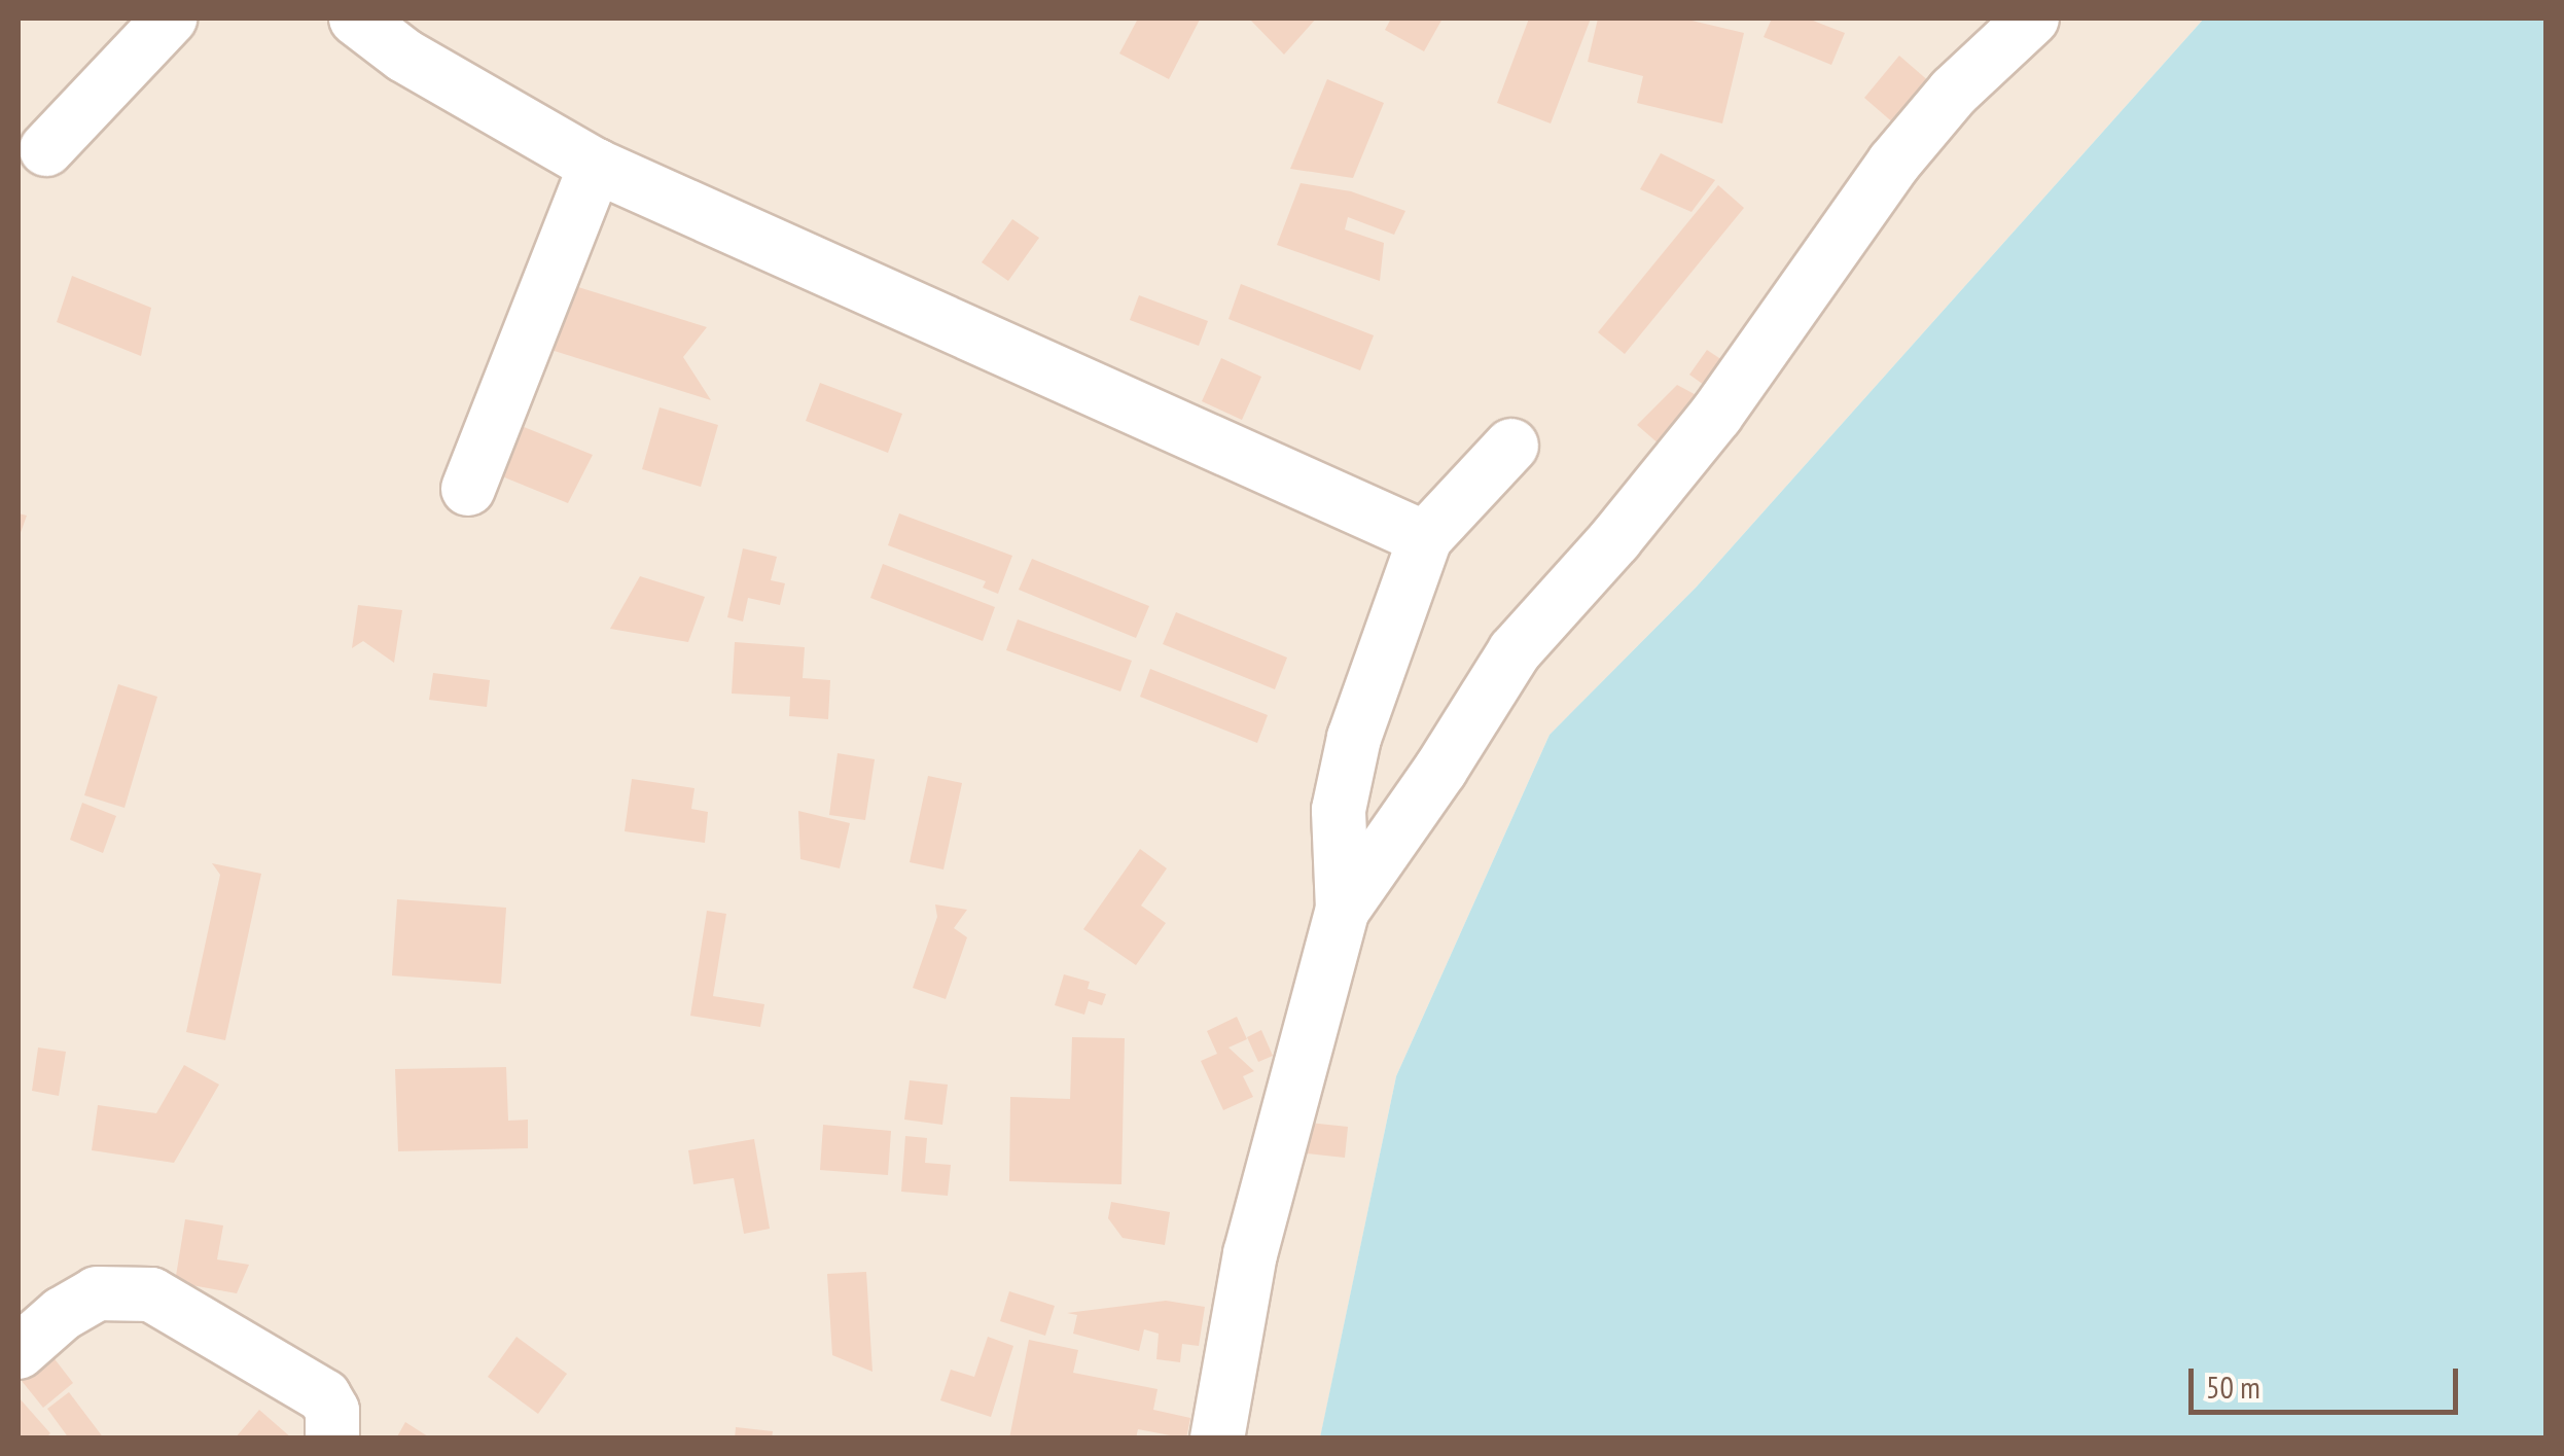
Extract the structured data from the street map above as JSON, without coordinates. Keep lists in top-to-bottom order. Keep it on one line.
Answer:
{"scale_bar":"50 m"}
